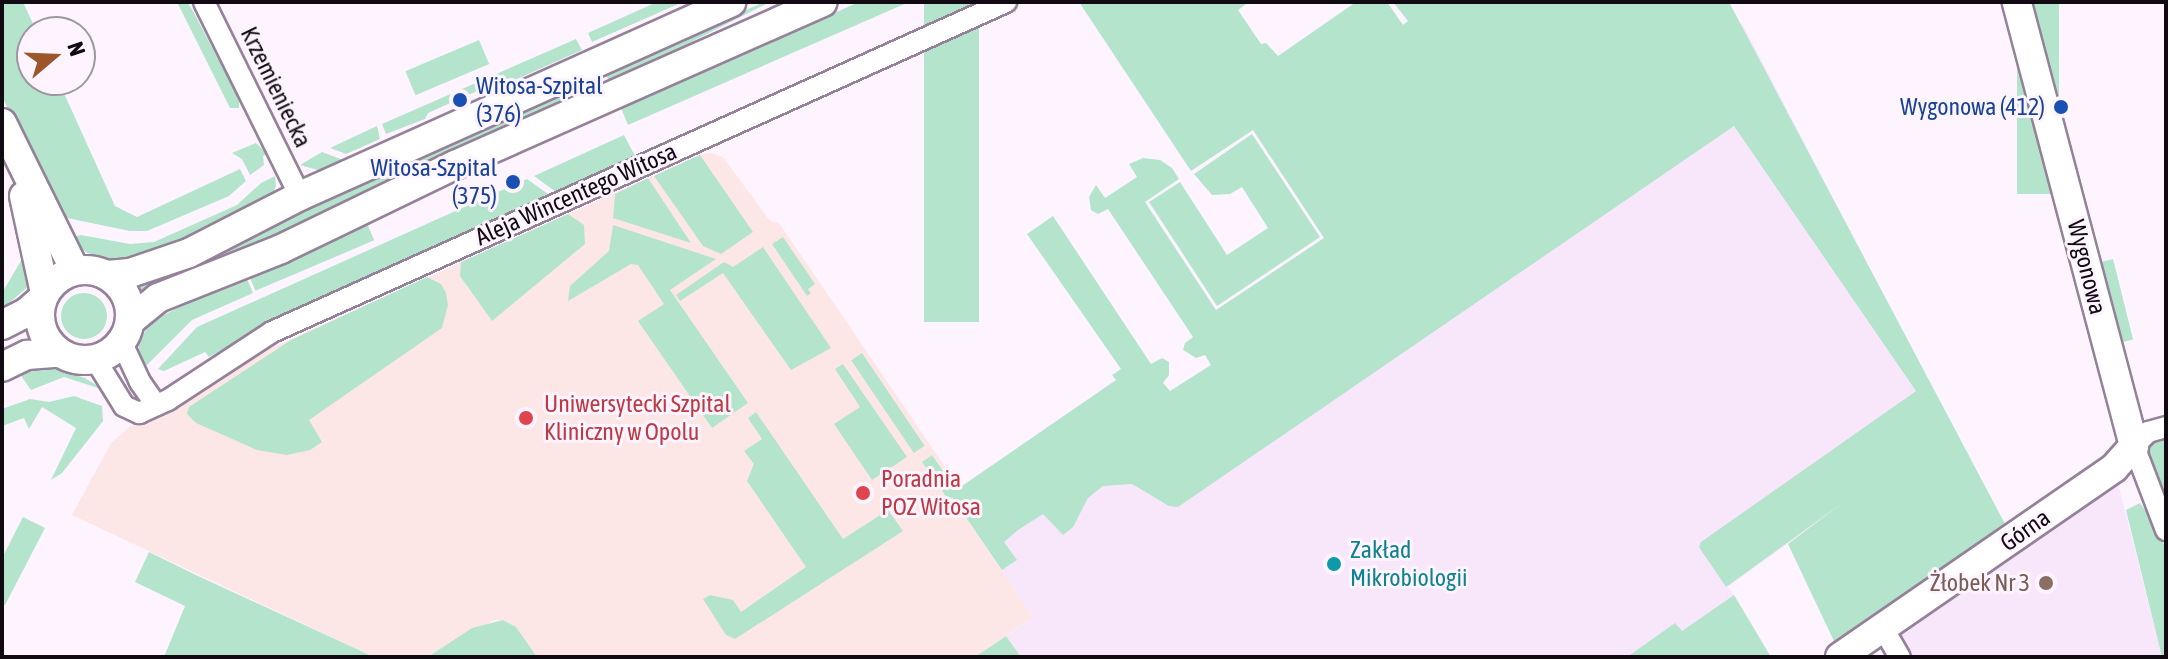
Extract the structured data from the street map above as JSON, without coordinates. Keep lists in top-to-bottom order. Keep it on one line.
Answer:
{"streets":{"street":["Krzemieniecka","Aleja Wincentego Witosa","Wygonowa","Górna"]},"crossings":[["Wygonowa","Górna"]],"places":["Witosa-Szpital (376)","Wygonowa (412)","Witosa-Szpital (375)","Uniwersytecki Szpital Kliniczny w Opolu","Poradnia POZ Witosa","Zakład Mikrobiologii","Żłobek Nr 3"],"north":"right"}
